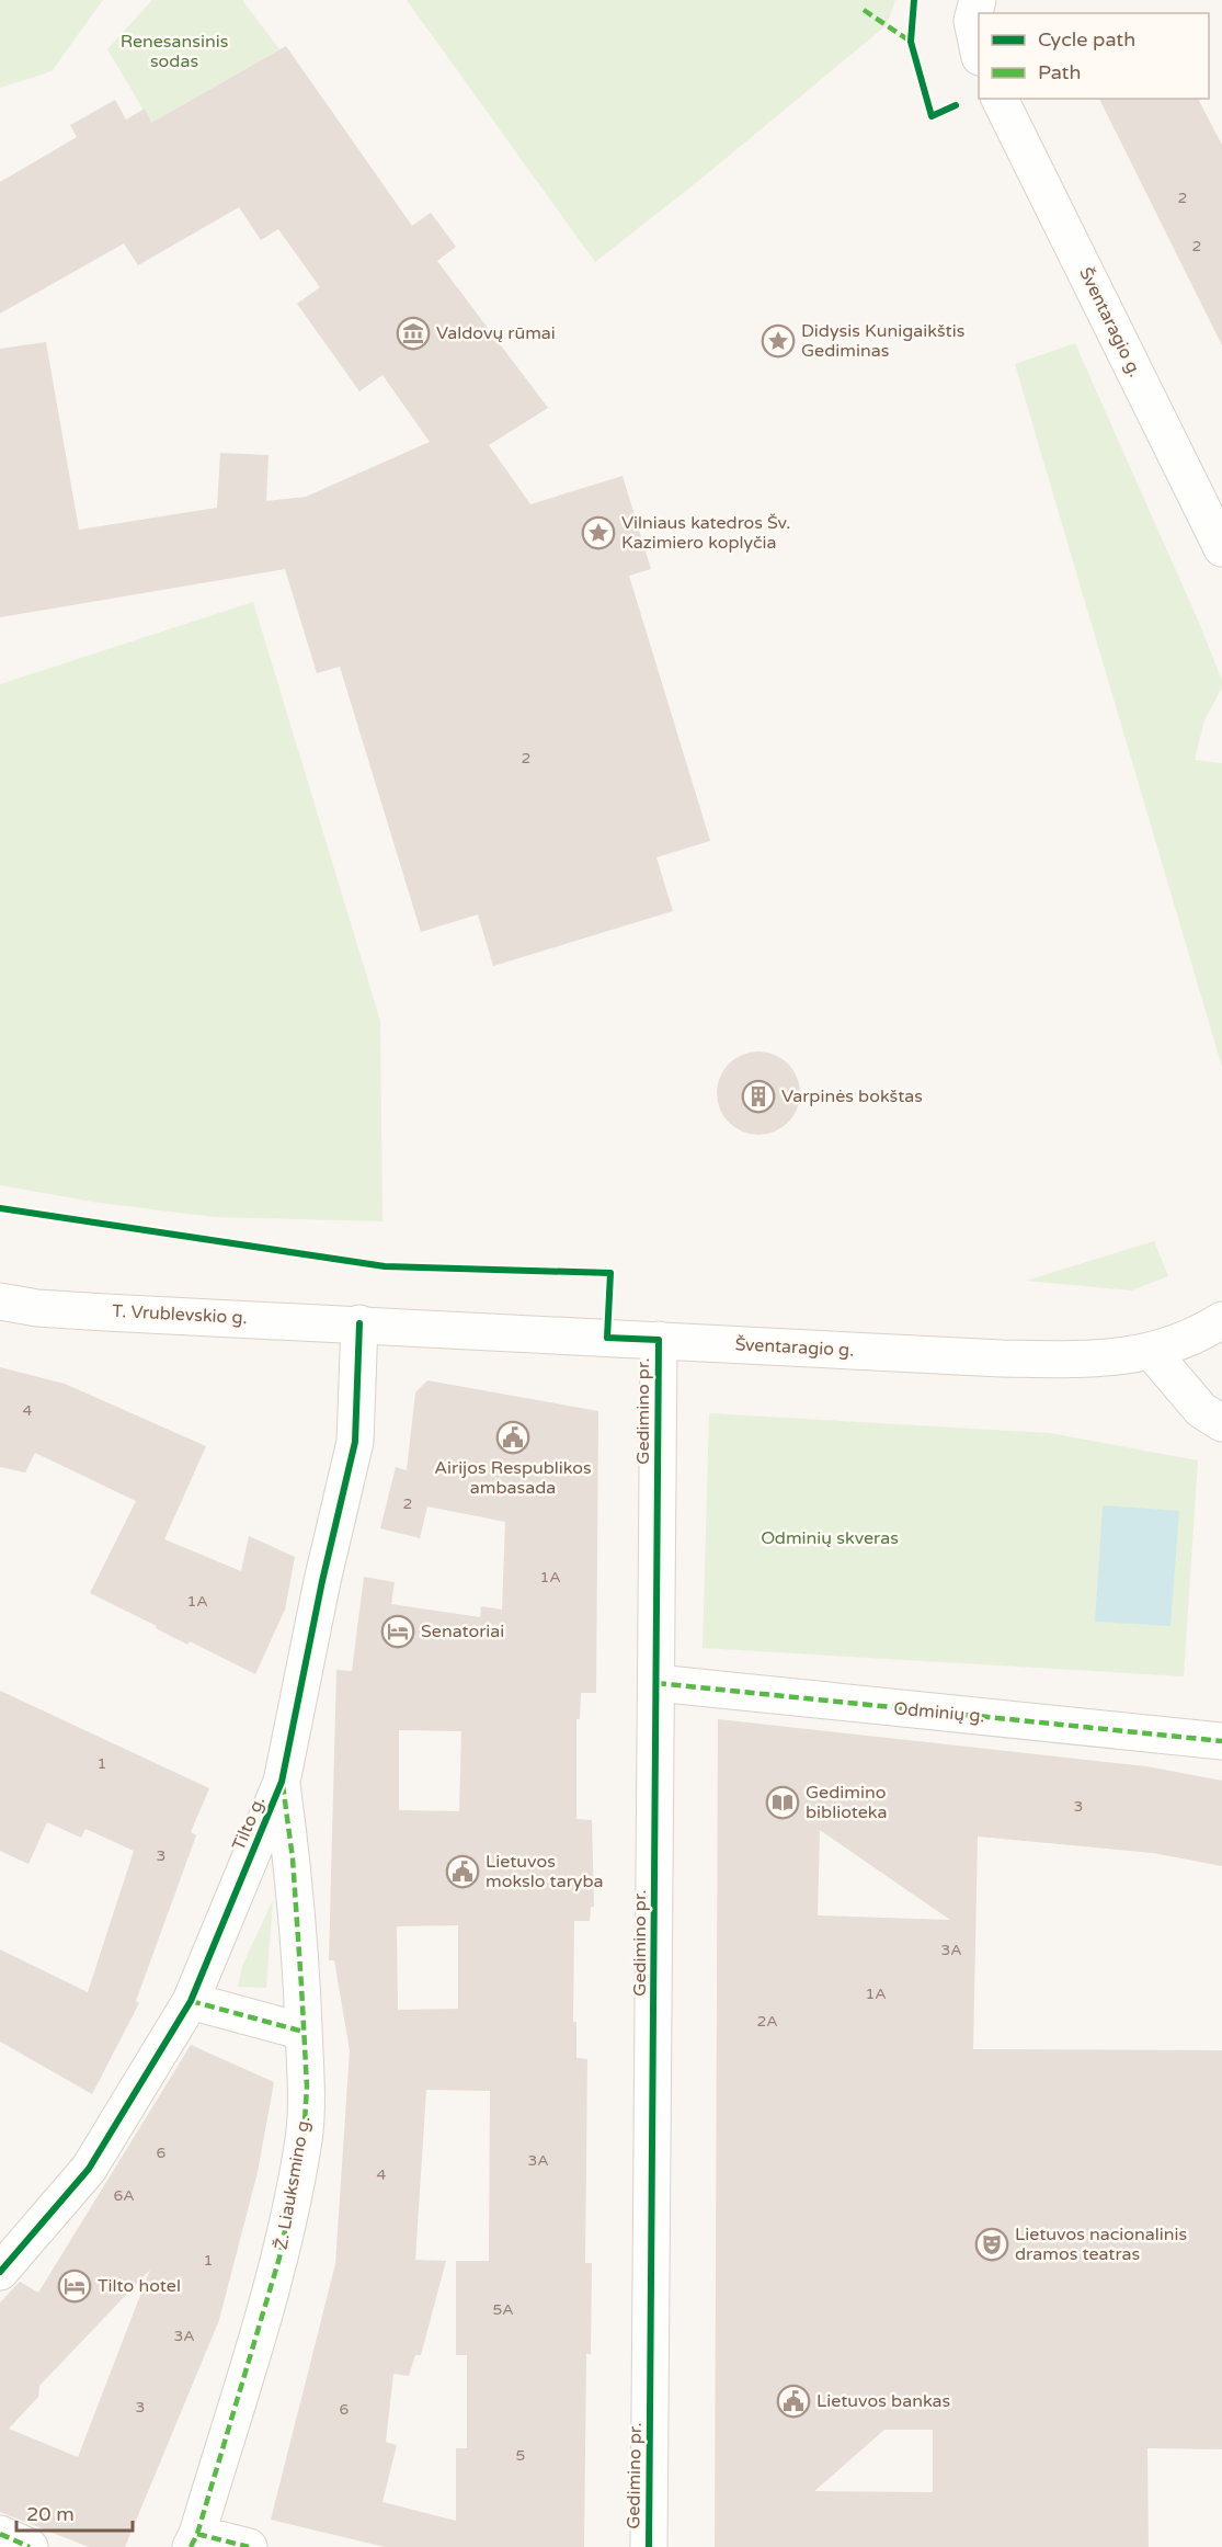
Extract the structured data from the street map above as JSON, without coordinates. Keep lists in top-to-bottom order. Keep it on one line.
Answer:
{"streets":{"main road":["Šventaragio g.","T. Vrublevskio g.","Gedimino pr.","Odminių g.","Tilto g.","Ž. Liauksmino g."]},"crossings":[["Šventaragio g.","T. Vrublevskio g."],["Šventaragio g.","Gedimino pr."],["Šventaragio g.","Tilto g."],["T. Vrublevskio g.","Tilto g."],["Gedimino pr.","Odminių g."],["Tilto g.","Ž. Liauksmino g."]],"parks":["Renesansinis sodas","Odminių skveras"],"places":{"museum":["Valdovų rūmai"],"place":["Didysis Kunigaikštis Gediminas","Vilniaus katedros Šv. Kazimiero koplyčia"],"building":["Varpinės bokštas"],"public building":["Airijos Respublikos ambasada","Lietuvos mokslo taryba","Lietuvos bankas"],"hotel":["Senatoriai","Tilto hotel"],"library":["Gedimino biblioteka"],"theatre":["Lietuvos nacionalinis dramos teatras"]},"house_numbers":["2","2","2","4","2","1A","1A","1","3","3","3A","1A","2A","6","3A","4","6A","1","5A","3A","3","6","5"],"legend":["Cycle path","Path"],"scale_bar":"20 m"}
